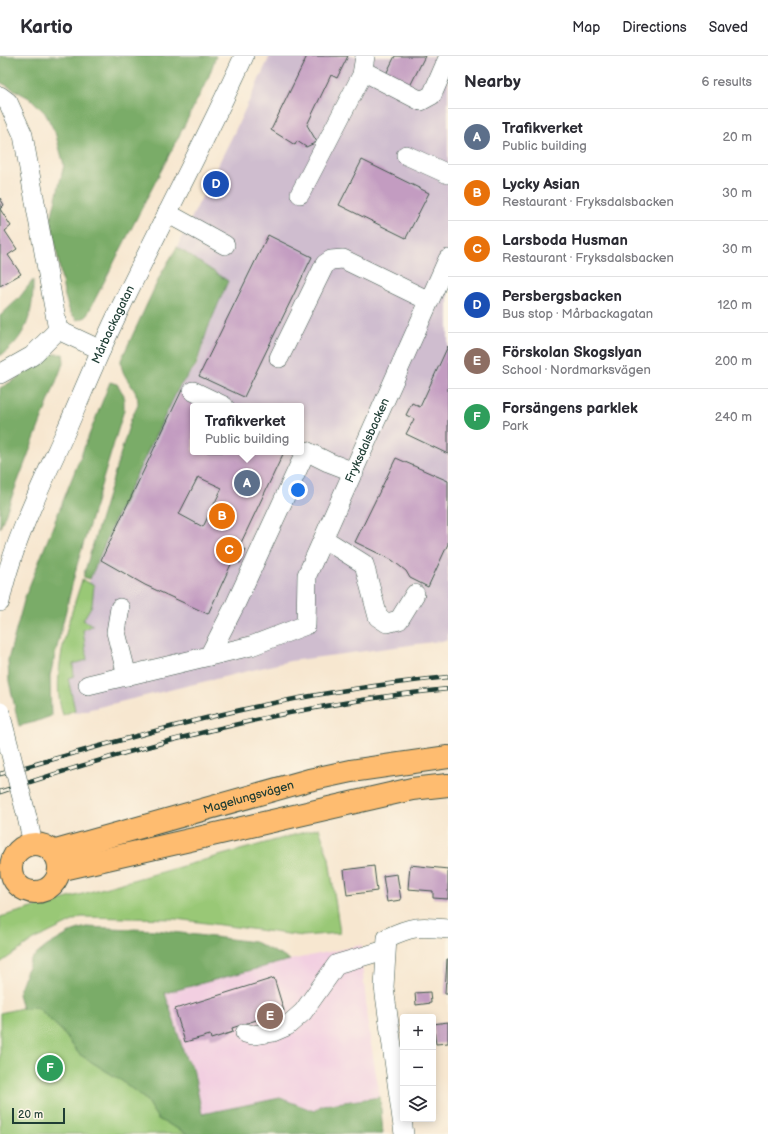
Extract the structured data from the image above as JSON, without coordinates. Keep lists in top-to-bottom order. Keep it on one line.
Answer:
{"streets":{"main road":["Magelungsvägen"],"street":["Mårbackagatan","Fryksdalsbacken"]},"scale_bar":"20 m","page":{"header":"Kartio","nav":["Map","Directions","Saved"],"heading":["Nearby","6 results"],"list":[{"mark":"A","name":"Trafikverket","note":"Public building","value":"20 m"},{"mark":"B","name":"Lycky Asian","note":"Restaurant · Fryksdalsbacken","value":"30 m"},{"mark":"C","name":"Larsboda Husman","note":"Restaurant · Fryksdalsbacken","value":"30 m"},{"mark":"D","name":"Persbergsbacken","note":"Bus stop · Mårbackagatan","value":"120 m"},{"mark":"E","name":"Förskolan Skogslyan","note":"School · Nordmarksvägen","value":"200 m"},{"mark":"F","name":"Forsängens parklek","note":"Park","value":"240 m"}],"pins":["D","A","B","C","E","F"],"popup":["Trafikverket","Public building"],"map_buttons":["+","−"],"scale":"20 m"}}
